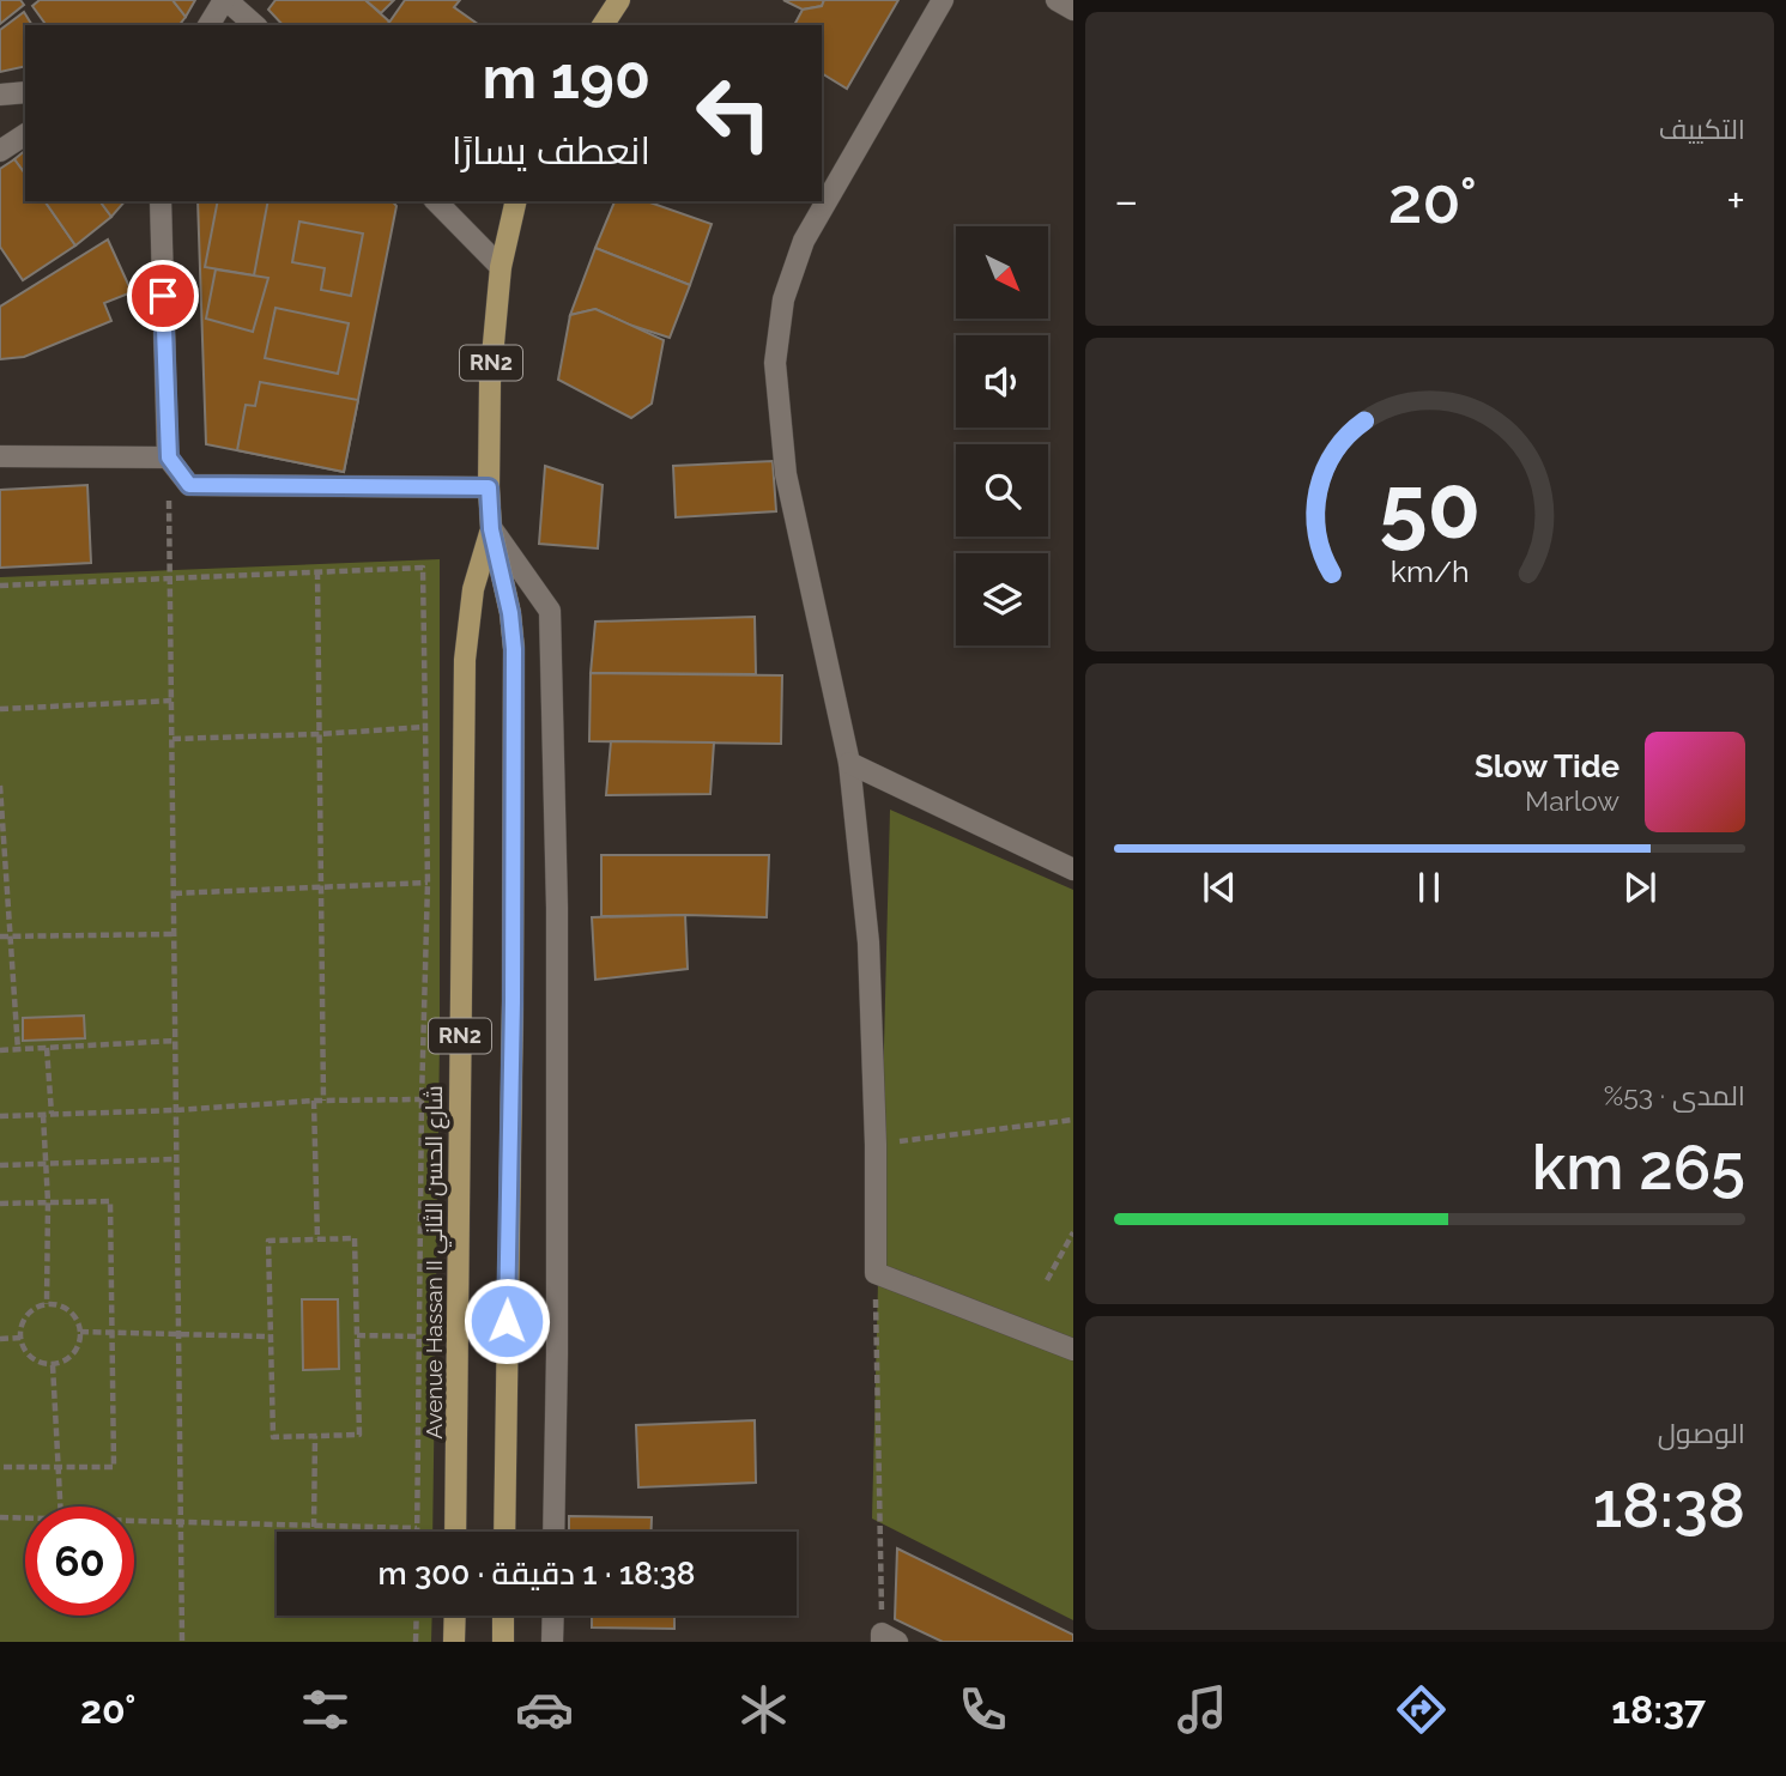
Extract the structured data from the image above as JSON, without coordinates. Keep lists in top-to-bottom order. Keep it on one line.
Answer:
{"streets":{"main road":["RN2","Avenue Hassan II شارع الحسن الثاني"]},"north":"bottom right","page":{"tile":["التكييف",["المدى · 53%","265 km"],["الوصول","18:38"]],"turn":["190 m","انعطف يسارًا"],"heat":["−","20°","+"],"song":["Slow Tide","Marlow"],"limit":"60","trip":"18:38 · 1 دقيقة · 300 m","tabs":["18:37","20°"],"gauge":["50","km/h"]}}
